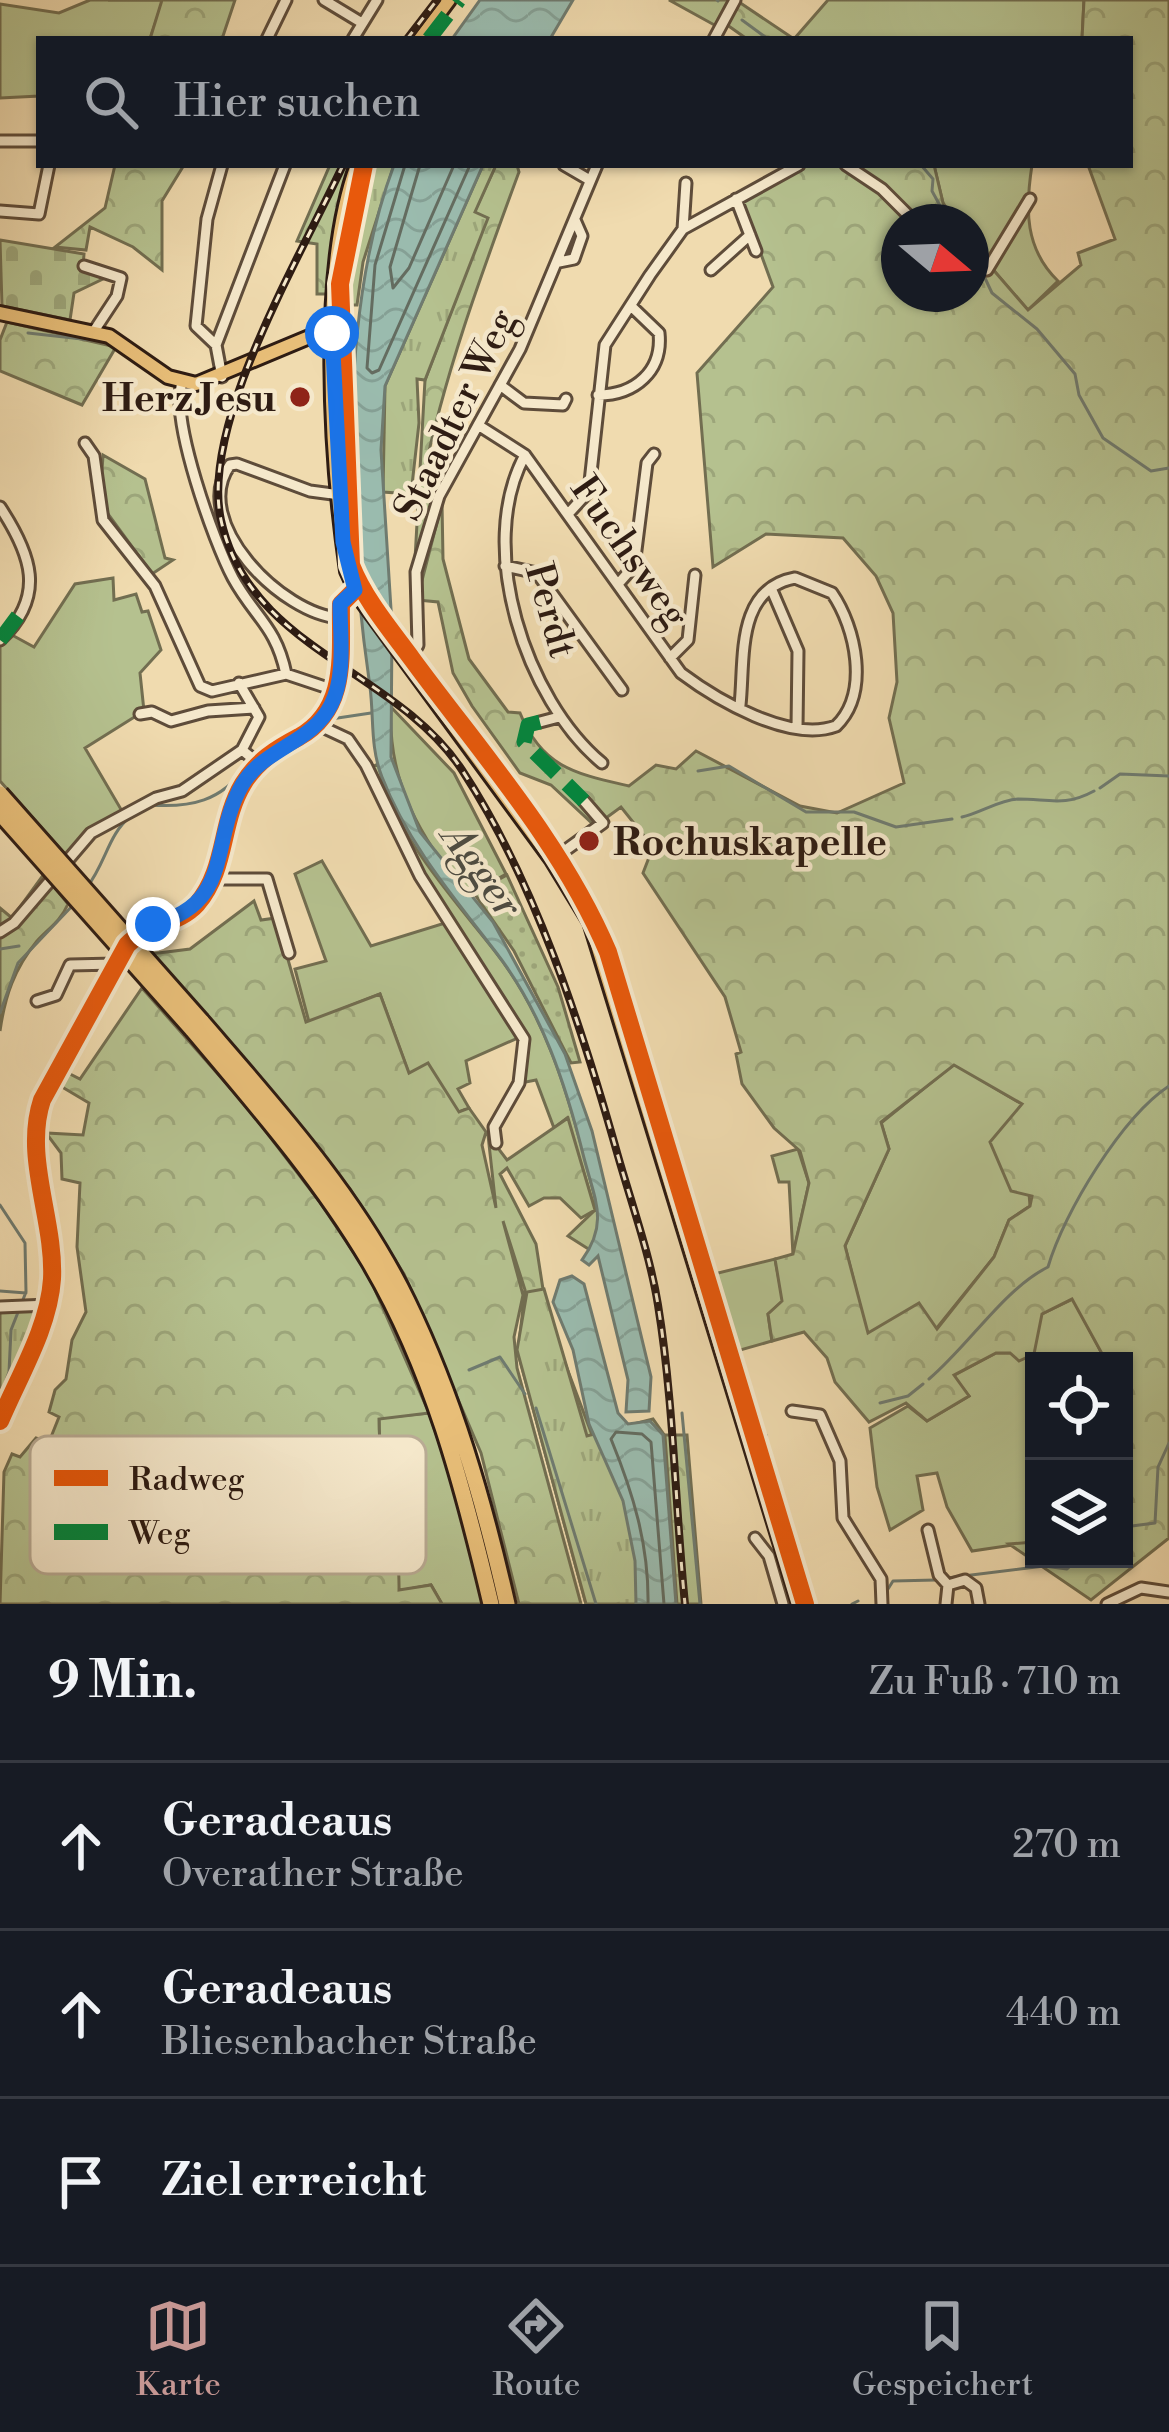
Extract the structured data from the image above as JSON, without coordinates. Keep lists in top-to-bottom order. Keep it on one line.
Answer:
{"streets":{"street":["Staadter Weg","Fuchsweg","Perdt"]},"crossings":[["Staadter Weg","Fuchsweg"],["Fuchsweg","Perdt"]],"water":["Agger"],"places":["Herz Jesu","Rochuskapelle"],"legend":["Radweg","Weg"],"north":"right","page":{"search":"Hier suchen","heading":["9 Min.","Zu Fuß · 710 m"],"list":[["Geradeaus","Overather Straße","270 m"],["Geradeaus","Bliesenbacher Straße","440 m"],"Ziel erreicht"],"nav":["Karte","Route","Gespeichert"]}}
